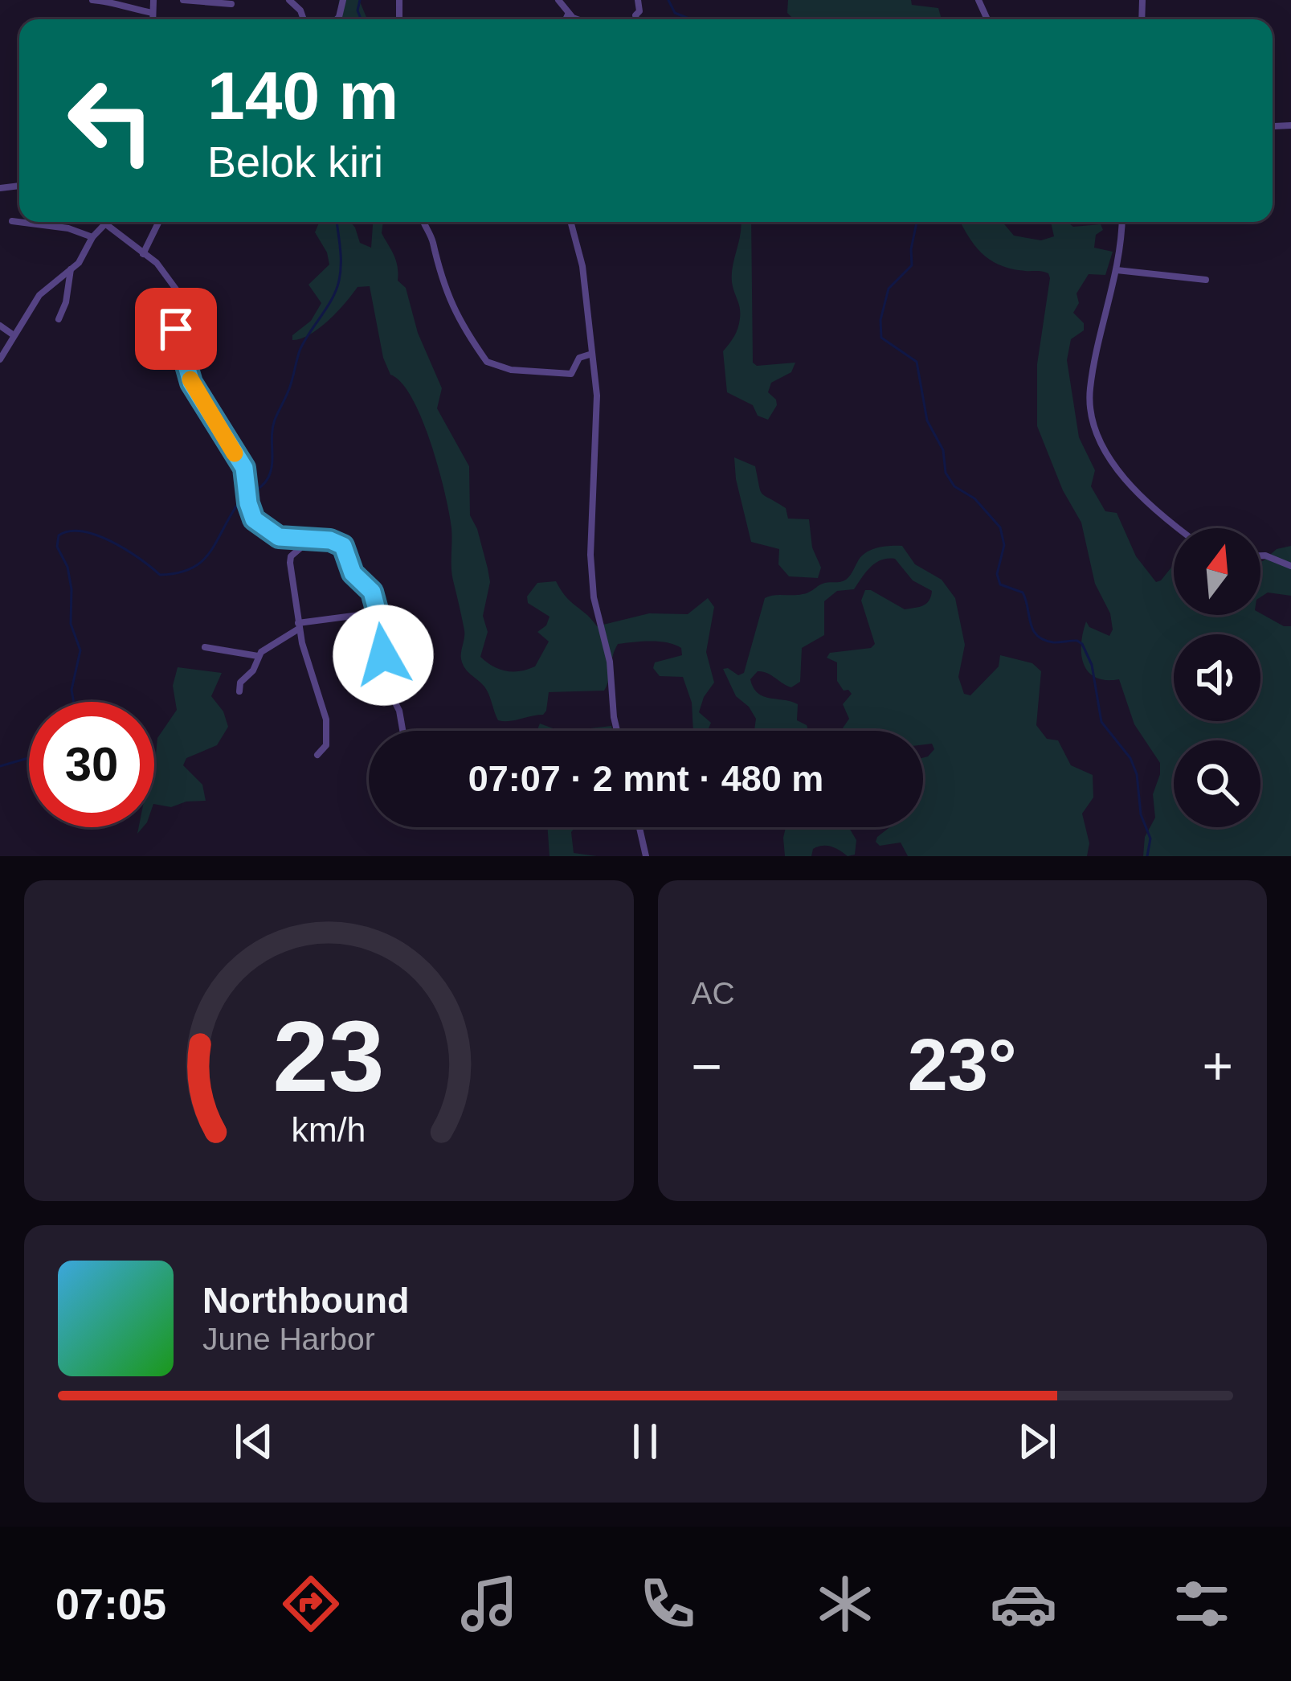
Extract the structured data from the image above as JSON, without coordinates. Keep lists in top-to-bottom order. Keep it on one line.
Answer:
{"north":"top","page":{"turn":["140 m","Belok kiri"],"limit":"30","trip":"07:07 · 2 mnt · 480 m","tile":"AC","heat":["−","23°","+"],"song":["Northbound","June Harbor"],"tabs":"07:05","gauge":["23","km/h"]}}
